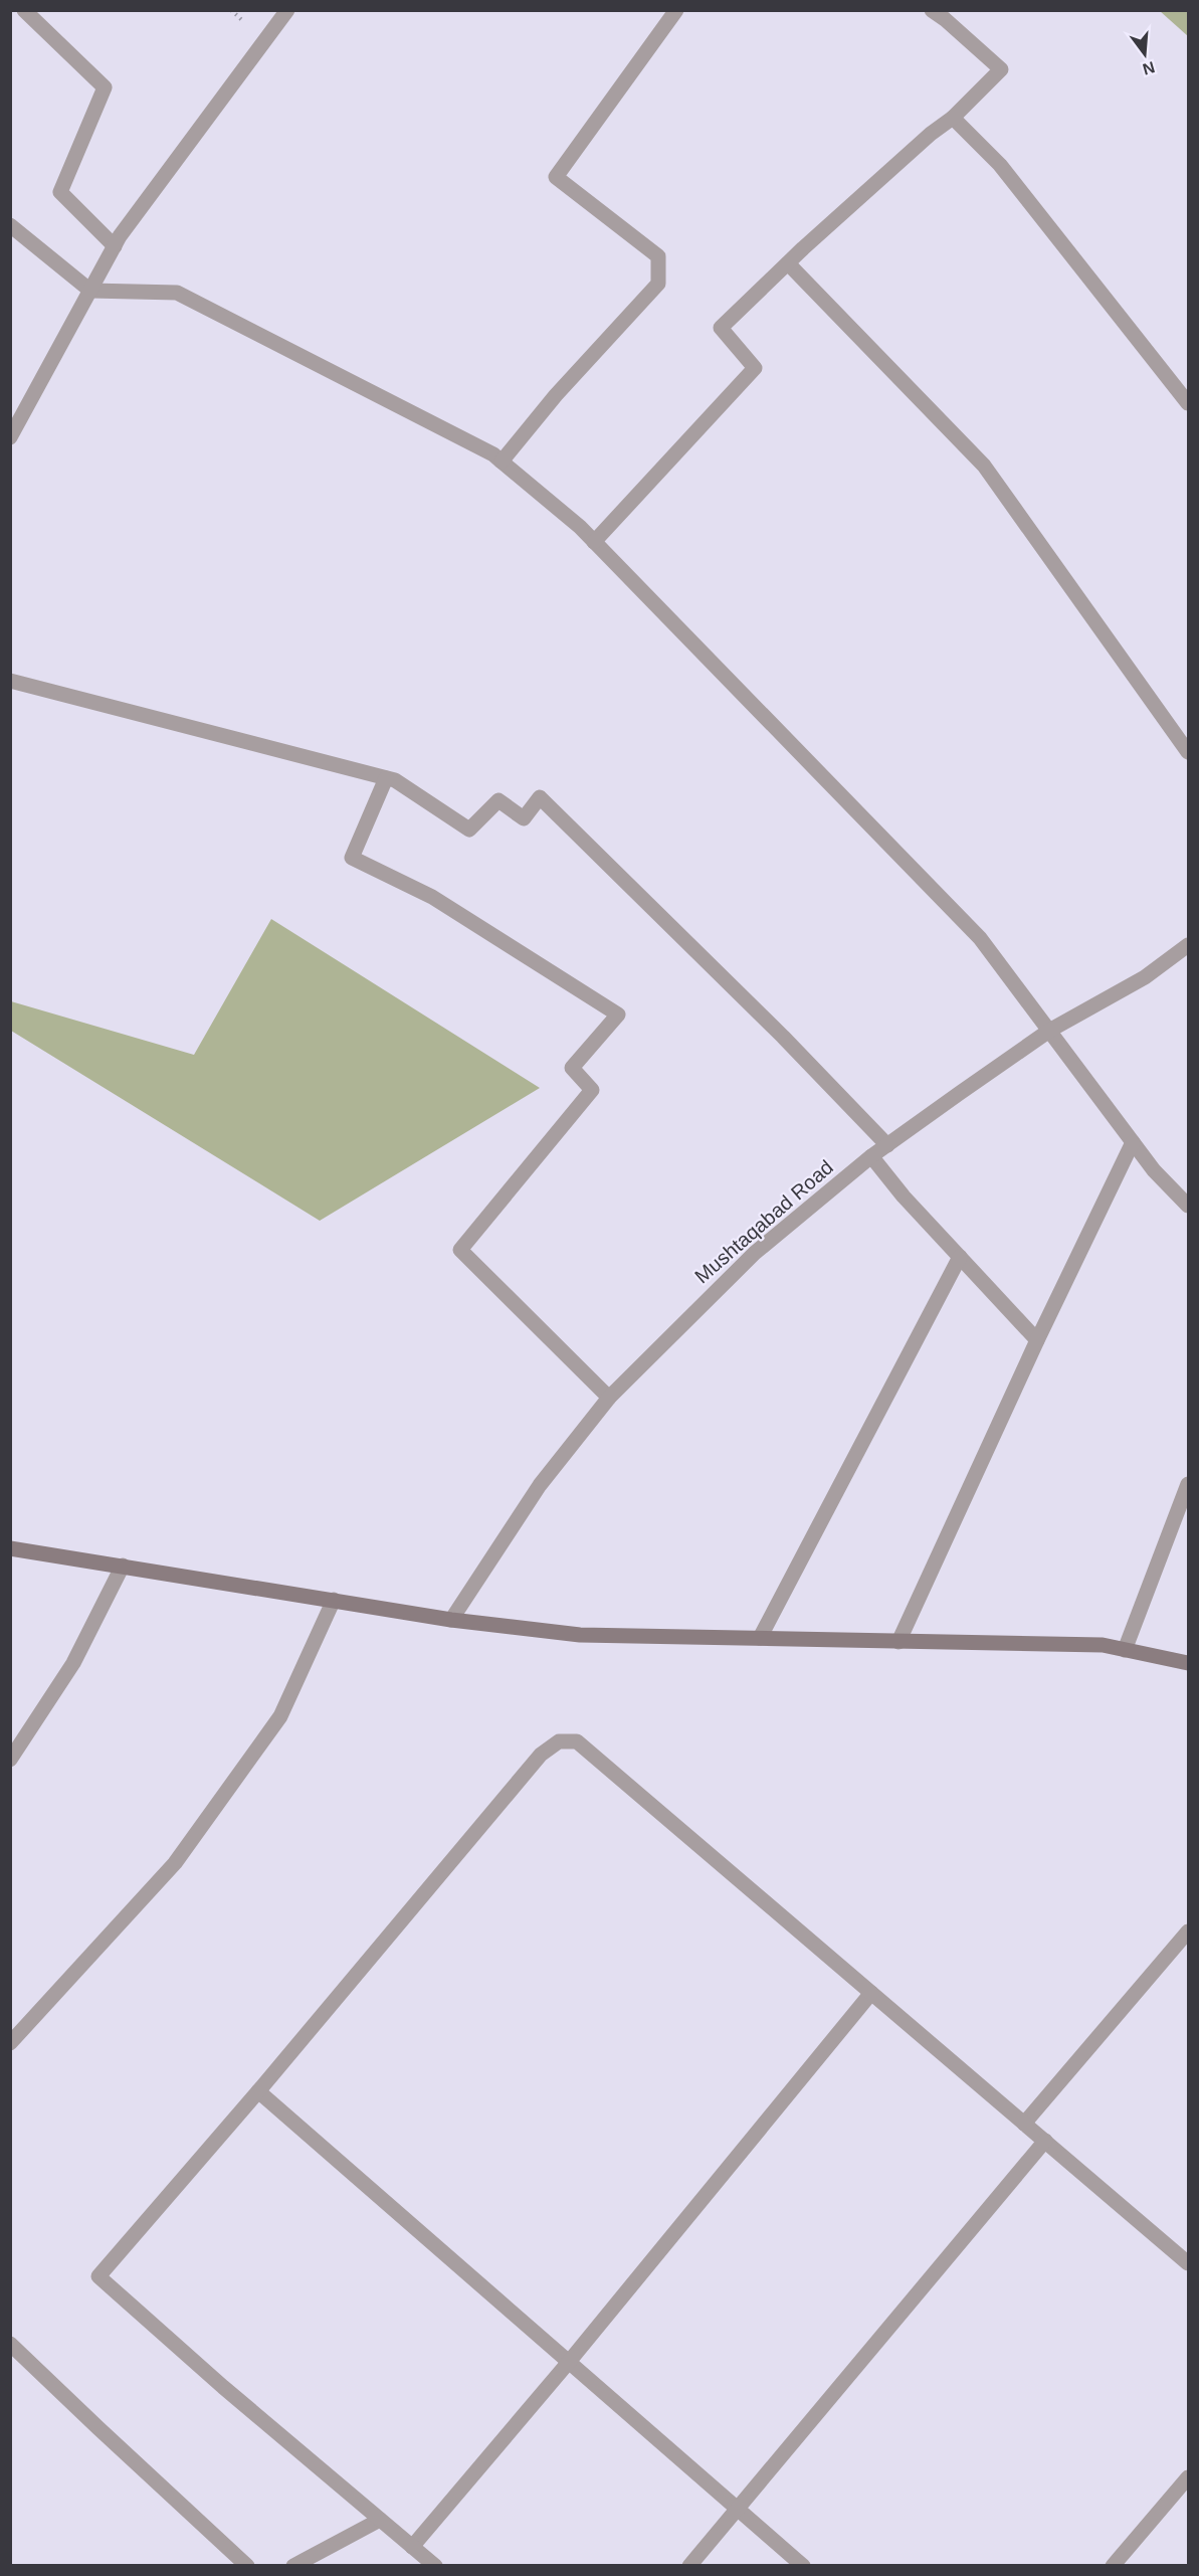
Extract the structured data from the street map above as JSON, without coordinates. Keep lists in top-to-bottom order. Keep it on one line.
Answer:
{"streets":{"street":["Mushtaqabad Road"]},"north":"bottom"}
